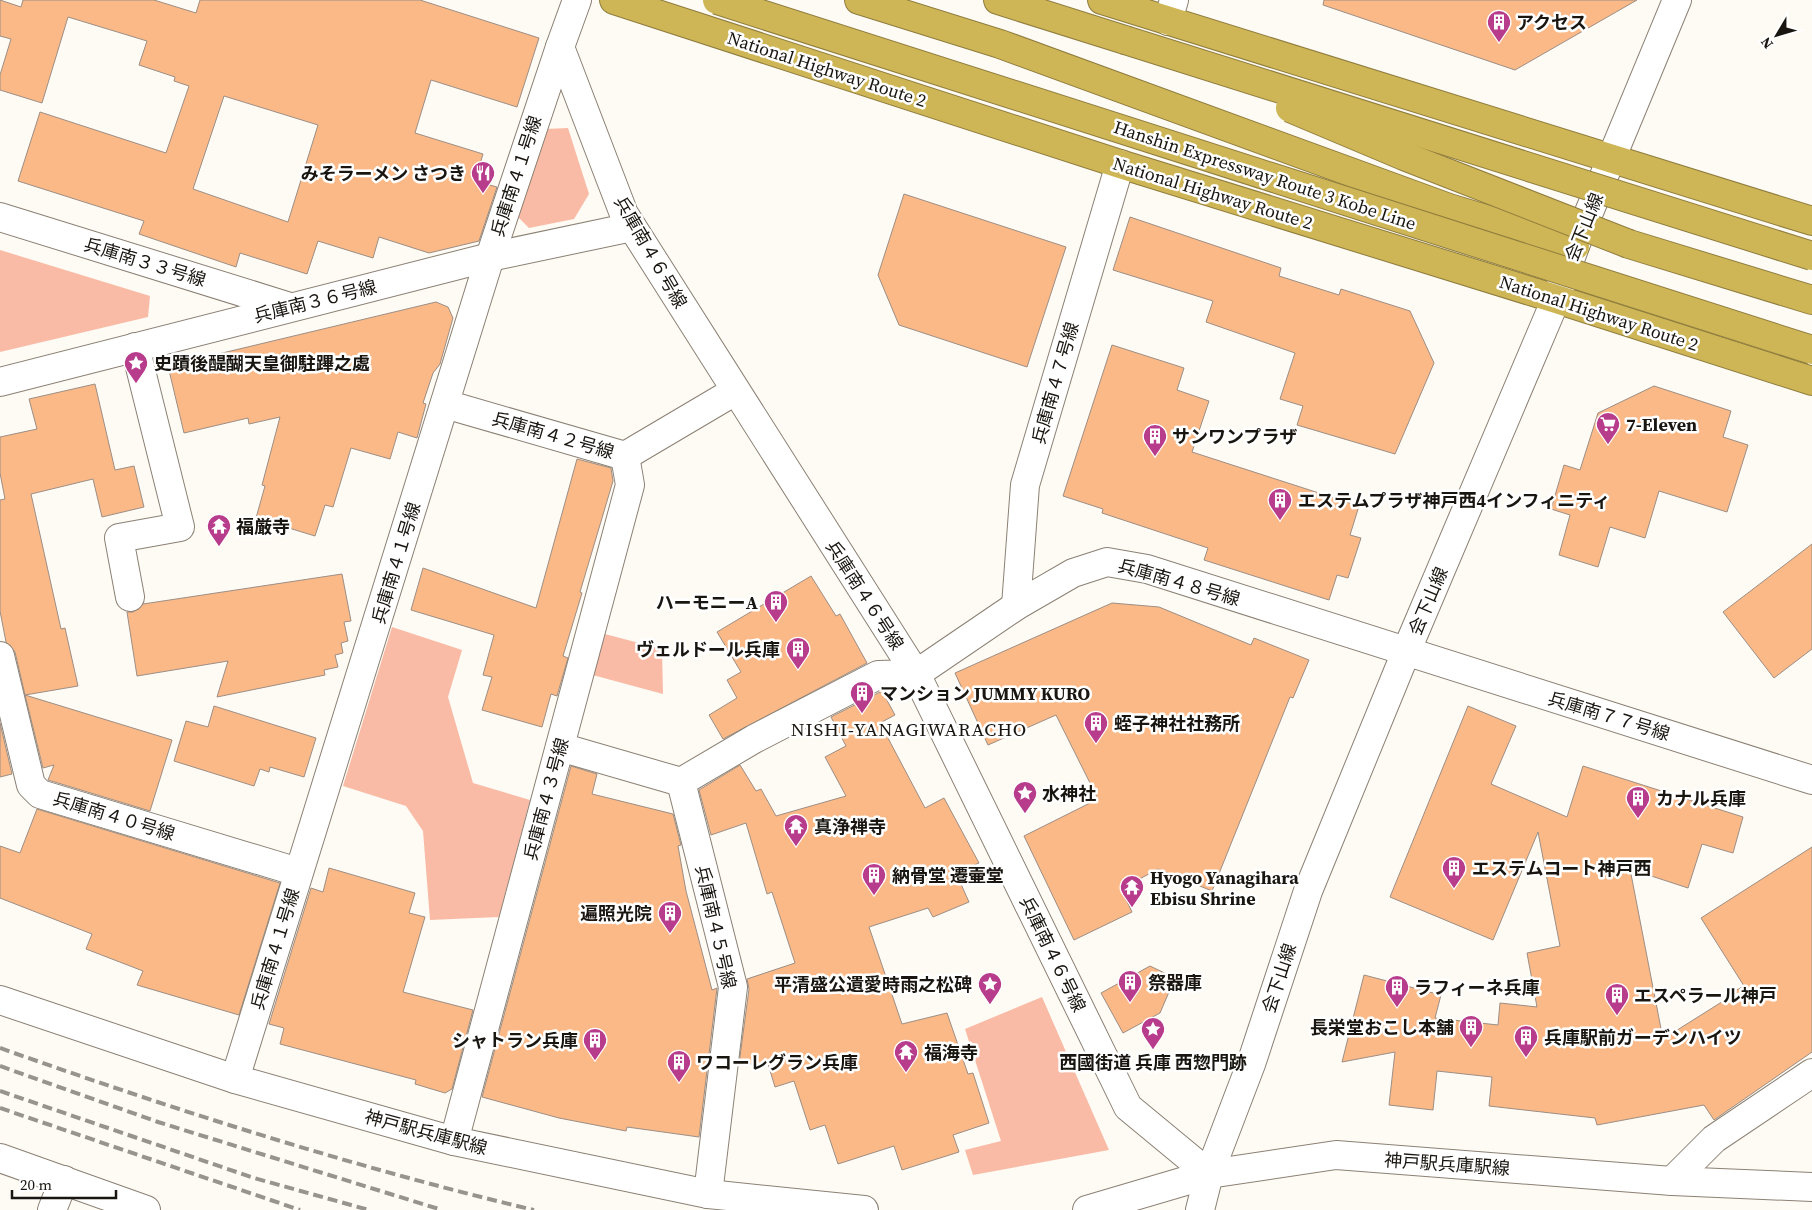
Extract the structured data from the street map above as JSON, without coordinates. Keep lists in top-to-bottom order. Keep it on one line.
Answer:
{"streets":{"highway":["National Highway Route 2","Hanshin Expressway Route 3 Kobe Line"],"street":["兵庫南４１号線","会下山線","兵庫南４６号線","兵庫南３３号線","兵庫南３６号線","兵庫南４７号線","兵庫南４２号線","兵庫南４８号線","兵庫南７７号線","兵庫南４３号線","兵庫南４０号線","兵庫南４５号線","神戸駅兵庫駅線"]},"crossings":[["National Highway Route 2","会下山線"],["National Highway Route 2","兵庫南４７号線"],["兵庫南４１号線","兵庫南４６号線"],["兵庫南４１号線","兵庫南３６号線"],["兵庫南４１号線","兵庫南４２号線"],["兵庫南４１号線","兵庫南４０号線"],["兵庫南４１号線","神戸駅兵庫駅線"],["会下山線","兵庫南４６号線"],["会下山線","兵庫南４８号線"],["会下山線","兵庫南７７号線"],["会下山線","神戸駅兵庫駅線"],["兵庫南４６号線","兵庫南３６号線"],["兵庫南４６号線","兵庫南４２号線"],["兵庫南４６号線","兵庫南４８号線"],["兵庫南４６号線","神戸駅兵庫駅線"],["兵庫南３３号線","兵庫南３６号線"],["兵庫南４７号線","兵庫南４８号線"],["兵庫南４２号線","兵庫南４３号線"],["兵庫南４８号線","兵庫南７７号線"],["兵庫南４３号線","神戸駅兵庫駅線"],["兵庫南４５号線","神戸駅兵庫駅線"]],"districts":["NISHI-YANAGIWARACHO"],"places":{"building":["アクセス","サンワンプラザ","エステムプラザ神戸西4インフィニティ","ハーモニーA","ヴェルドール兵庫","マンション JUMMY KURO","蛭子神社社務所","カナル兵庫","エステムコート神戸西","納骨堂 遷壷堂","遍照光院","祭器庫","ラフィーネ兵庫","エスペラール神戸","長栄堂おこし本舗","兵庫駅前ガーデンハイツ","シャトラン兵庫","ワコーレグラン兵庫"],"restaurant":["みそラーメン さつき"],"place":["史蹟後醍醐天皇御駐蹕之處","水神社","平清盛公遺愛時雨之松碑","西國街道 兵庫 西惣門跡"],"supermarket":["7-Eleven"],"temple":["福厳寺","真浄禅寺","Hyogo Yanagihara Ebisu Shrine","福海寺"]},"scale_bar":"20 m","north":"bottom left"}
